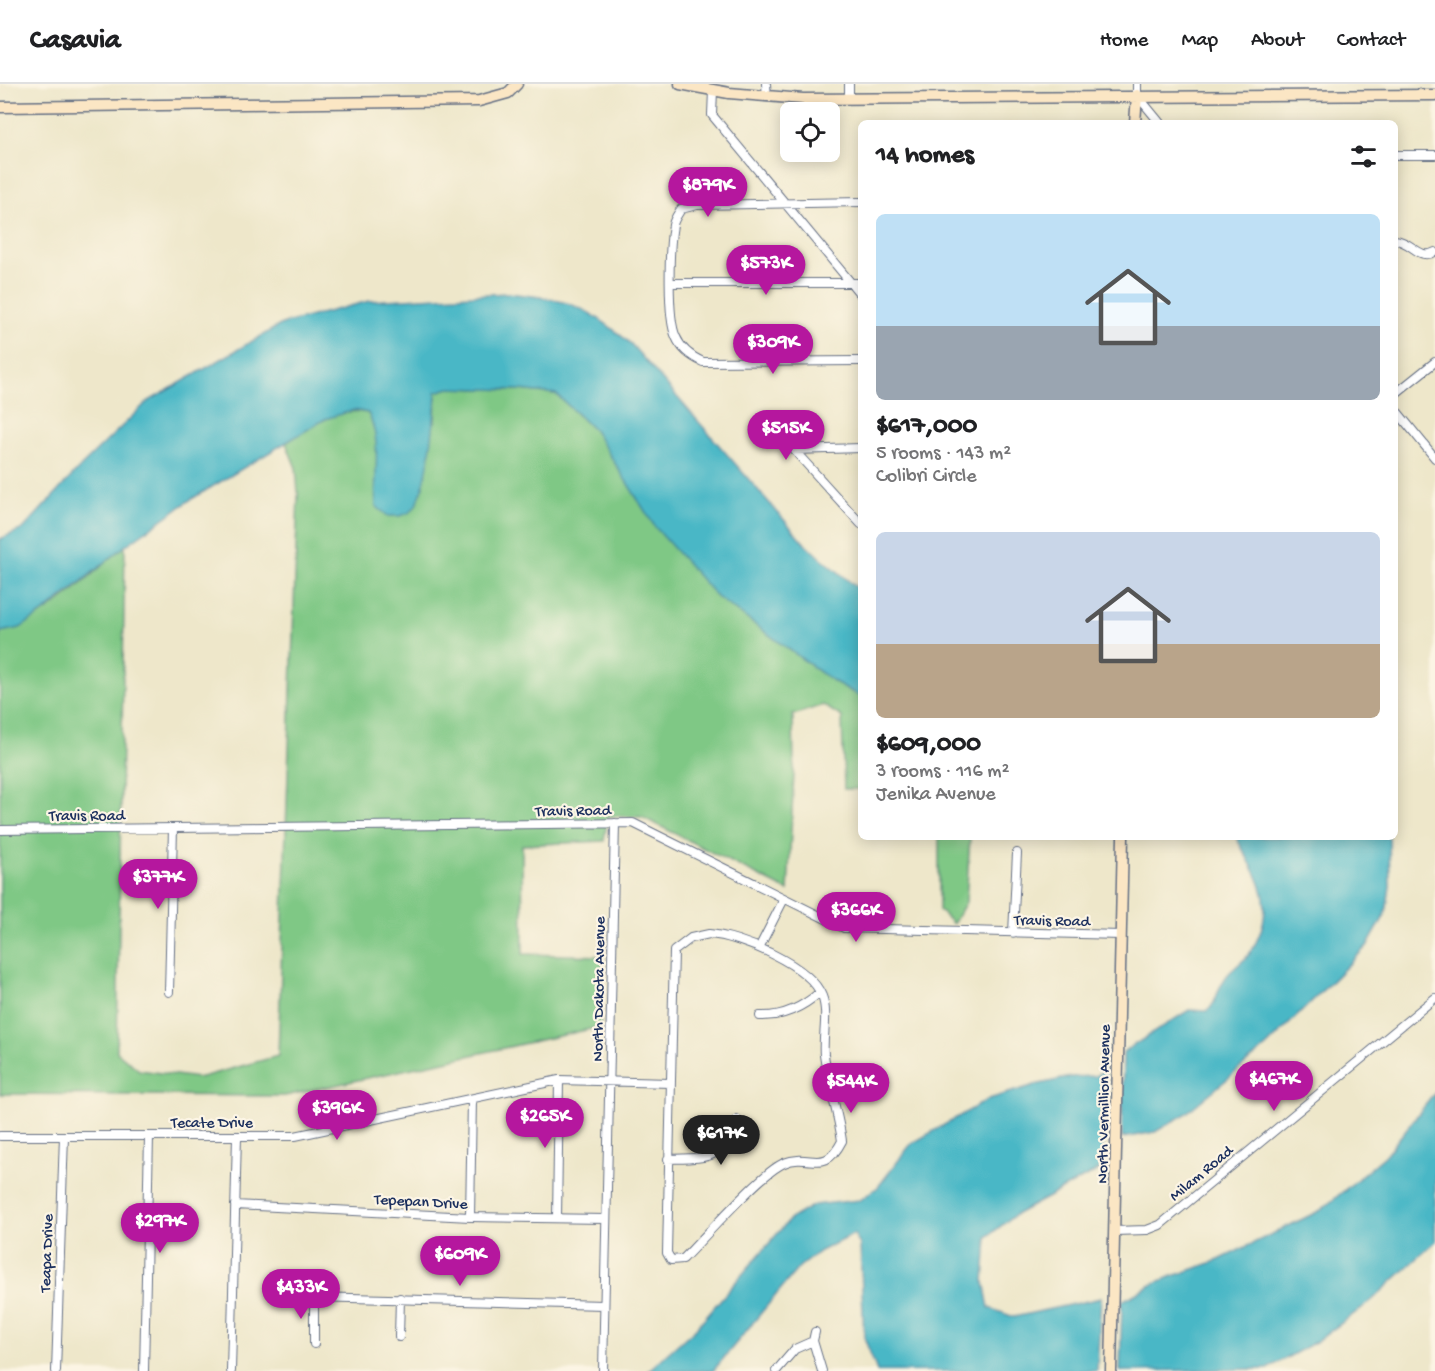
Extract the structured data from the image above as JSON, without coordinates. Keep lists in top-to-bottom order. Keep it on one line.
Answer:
{"streets":{"street":["Travis Road","North Dakota Avenue","North Vermillion Avenue","Tecate Drive","Milam Road","Tepepan Drive","Teapa Drive"]},"crossings":[["Travis Road","North Dakota Avenue"],["Travis Road","North Vermillion Avenue"],["North Dakota Avenue","Tecate Drive"],["North Dakota Avenue","Tepepan Drive"],["North Vermillion Avenue","Milam Road"],["Tecate Drive","Teapa Drive"]],"page":{"header":"Casavia","nav":["Home","Map","About","Contact"],"heading":"14 homes","price":["$879K","$573K","$309K","$515K","$377K","$366K","$467K","$544K","$396K","$265K","$617K","$297K","$609K","$433K"],"list":[{"name":"$617,000","note":"5 rooms · 143 m² · Colibri Circle"},{"name":"$609,000","note":"3 rooms · 116 m² · Jenika Avenue"}]}}
